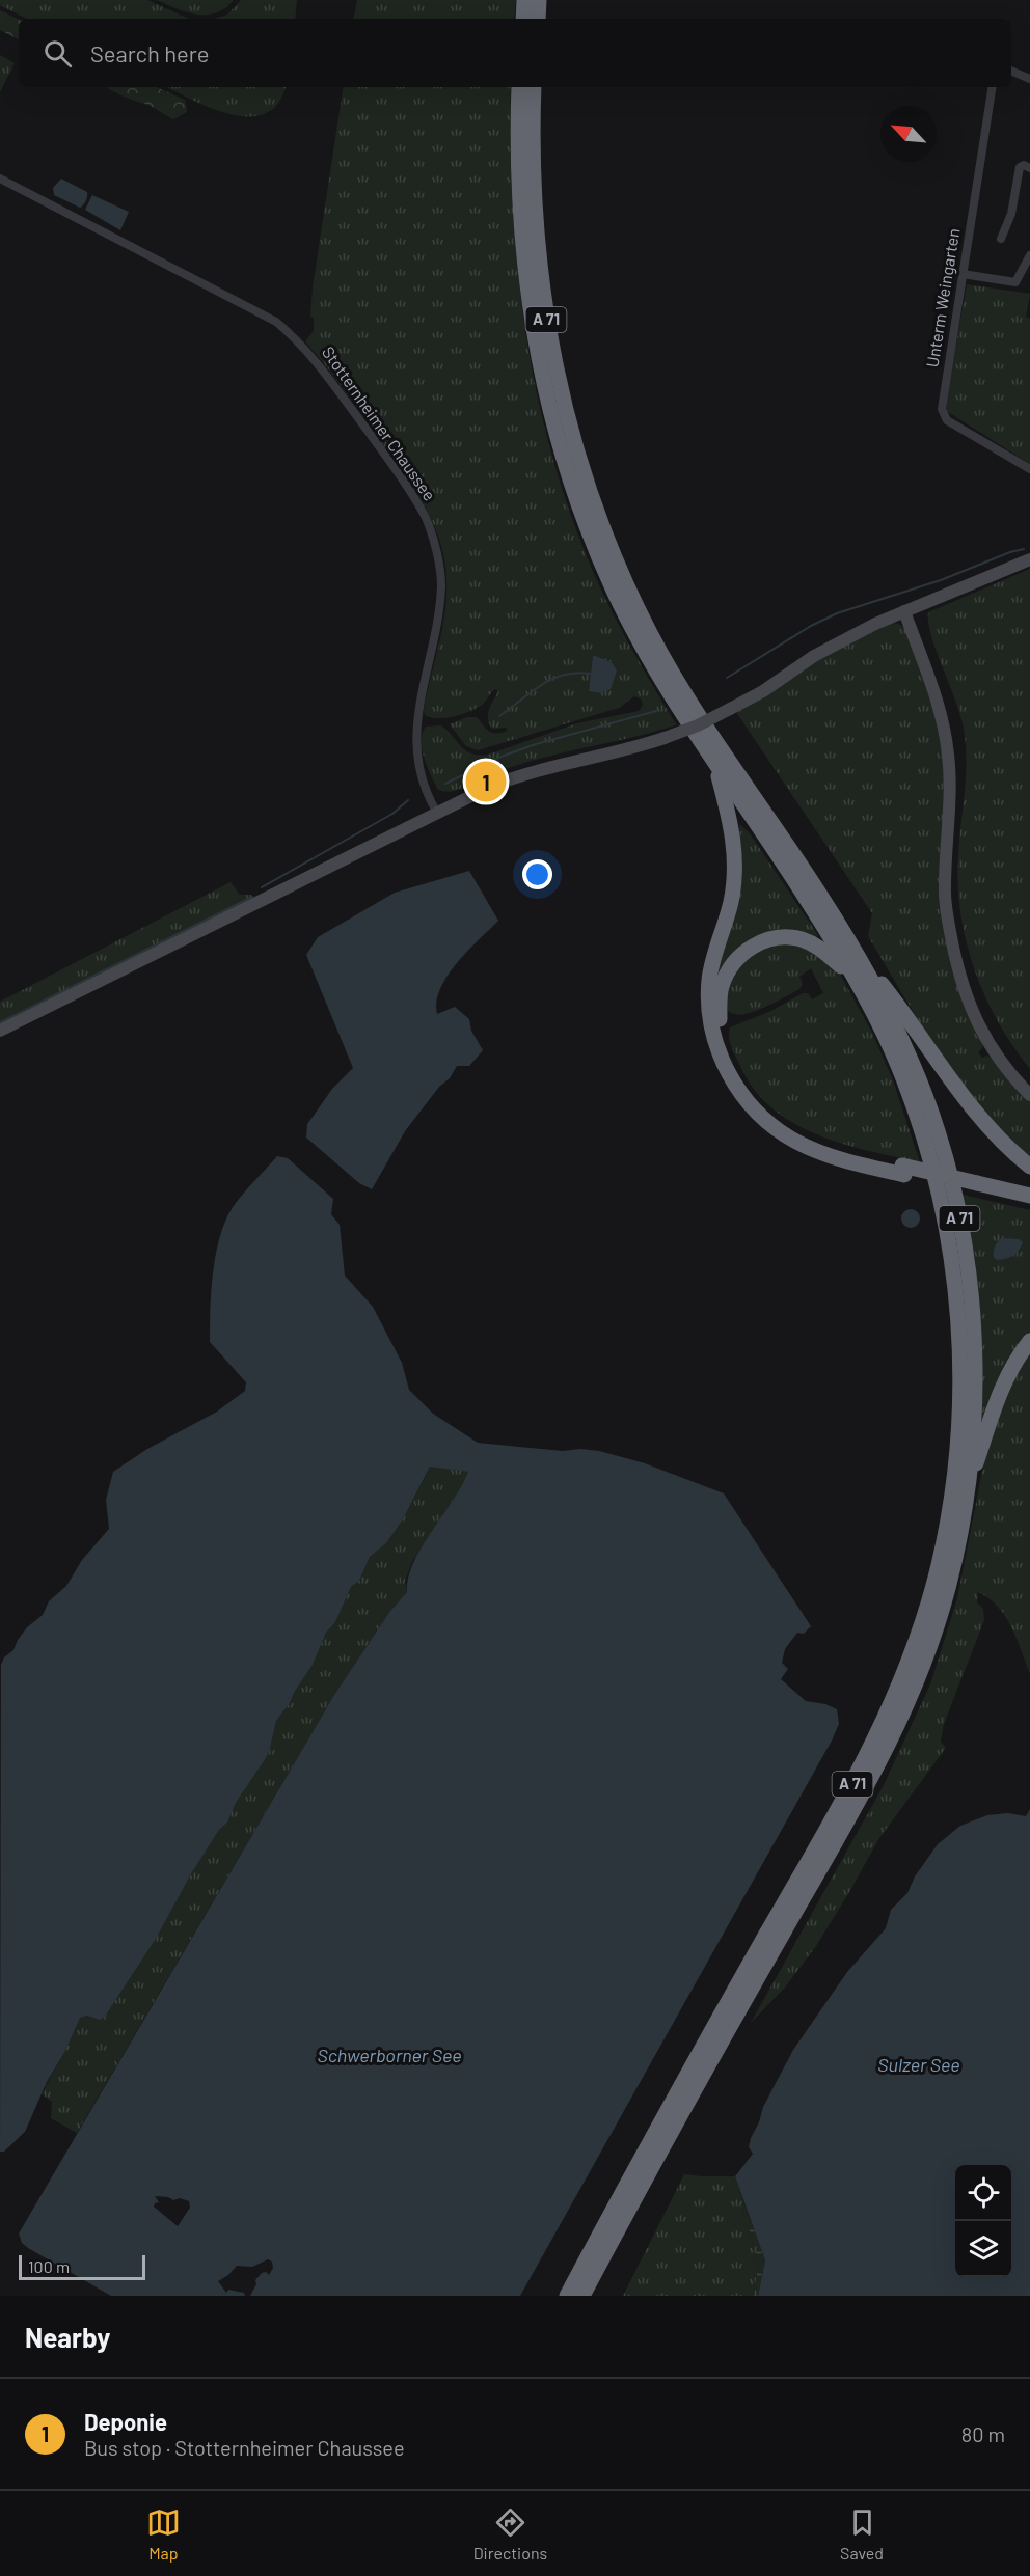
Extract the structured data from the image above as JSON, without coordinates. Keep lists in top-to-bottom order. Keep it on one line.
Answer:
{"streets":{"highway":["A 71"],"street":["Unterm Weingarten","Stotternheimer Chaussee"]},"water":["Schwerborner See","Sulzer See"],"scale_bar":"100 m","north":"top left","page":{"search":"Search here","pins":"1","scale":"100 m","heading":"Nearby","list":[{"mark":"1","name":"Deponie","note":"Bus stop · Stotternheimer Chaussee","value":"80 m"}],"nav":["Map","Directions","Saved"]}}
